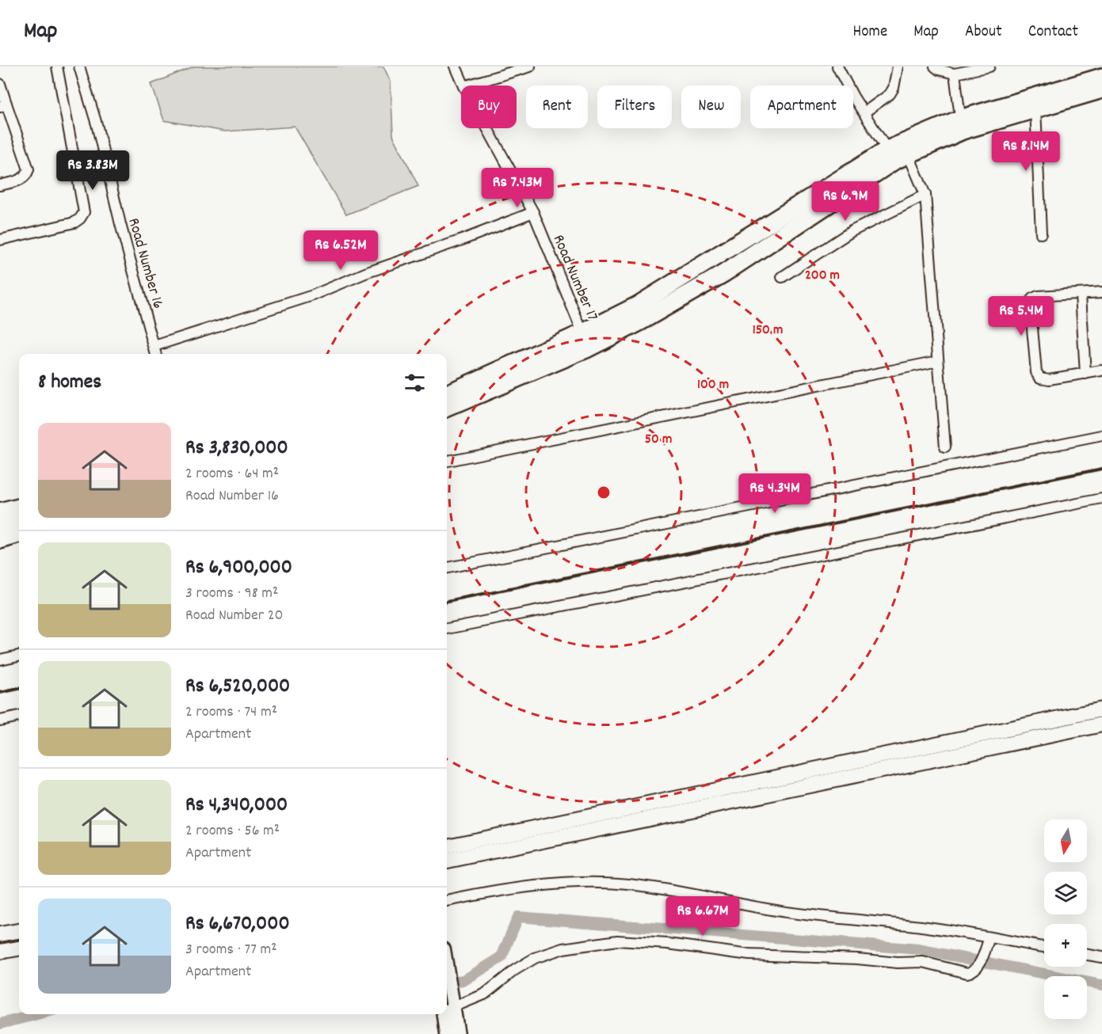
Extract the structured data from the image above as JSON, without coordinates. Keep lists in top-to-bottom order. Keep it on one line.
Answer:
{"streets":{"street":["Road Number 16","Road Number 17"]},"north":"bottom","page":{"header":"Map","nav":["Home","Map","About","Contact"],"chip":["Buy","Rent","Filters","New","Apartment"],"price":["Rs 8.14M","Rs 3.83M","Rs 7.43M","Rs 6.9M","Rs 6.52M","Rs 5.4M","Rs 4.34M","Rs 6.67M"],"heading":"8 homes","list":[{"name":"Rs 3,830,000","note":"2 rooms · 64 m² · Road Number 16"},{"name":"Rs 6,900,000","note":"3 rooms · 98 m² · Road Number 20"},{"name":"Rs 6,520,000","note":"2 rooms · 74 m² · Apartment"},{"name":"Rs 4,340,000","note":"2 rooms · 56 m² · Apartment"},{"name":"Rs 6,670,000","note":"3 rooms · 77 m² · Apartment"}],"map_buttons":["+","−"]},"rings":["200 m","150 m","100 m","50 m"]}
